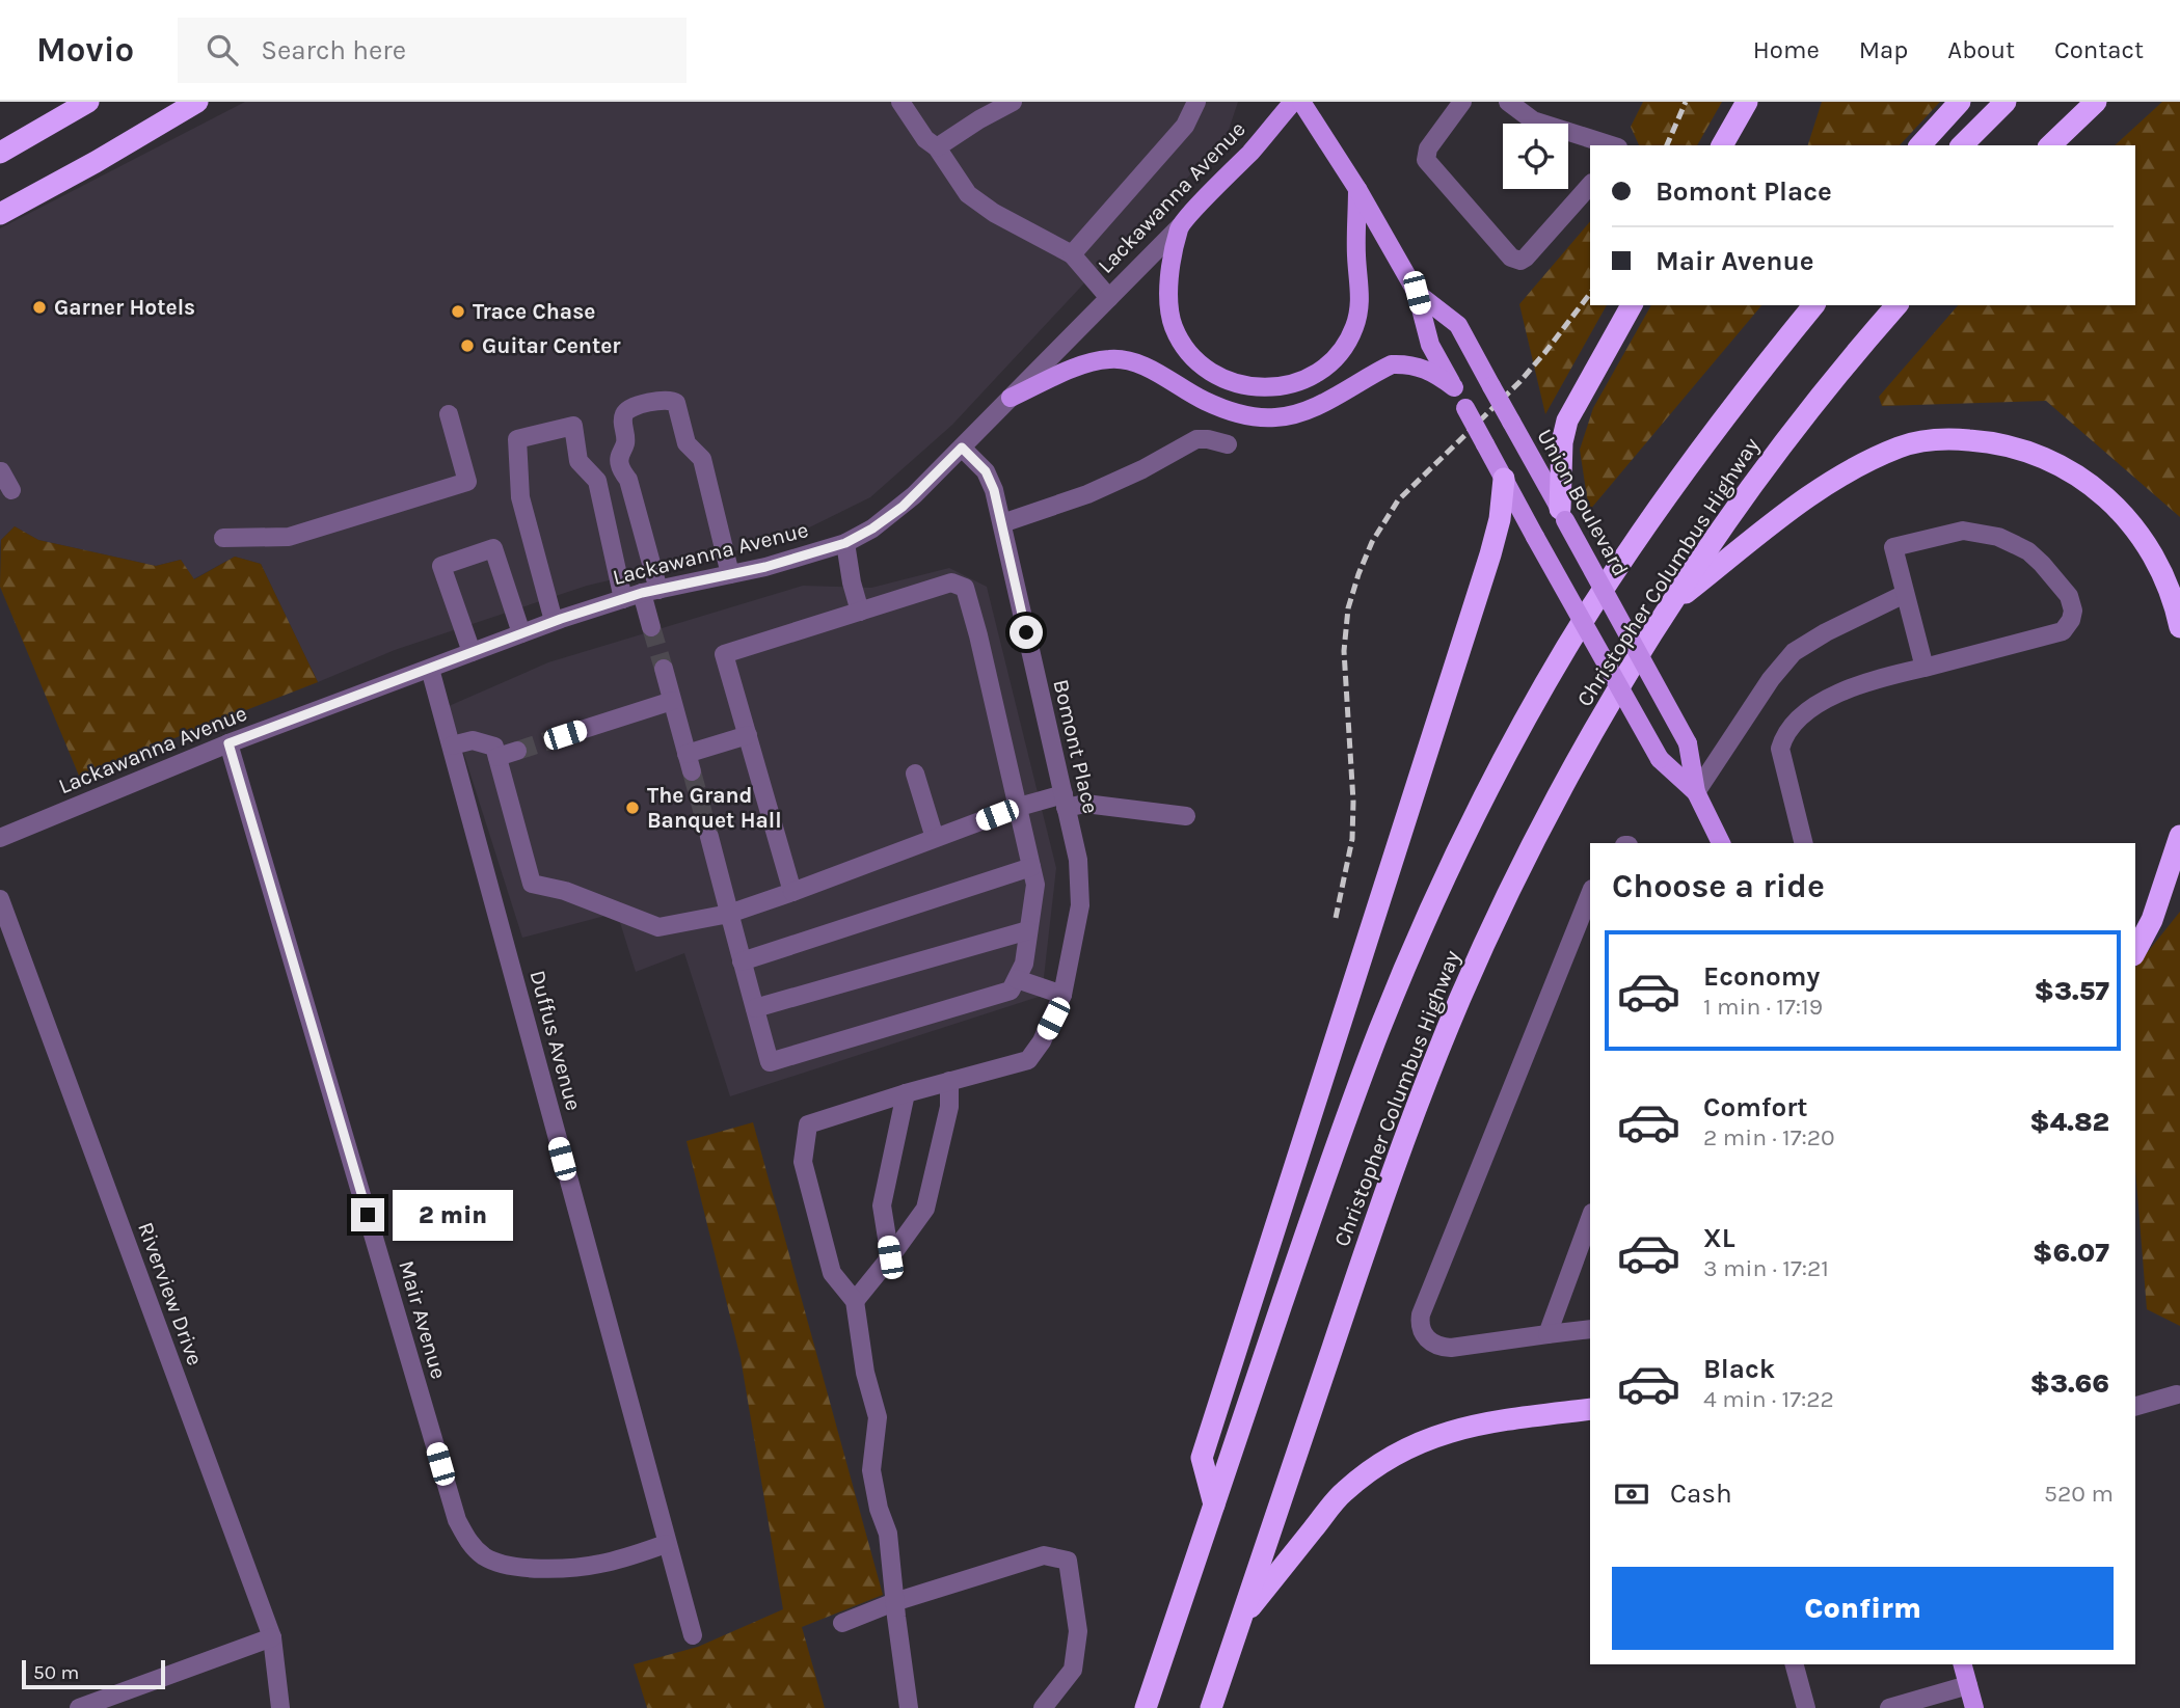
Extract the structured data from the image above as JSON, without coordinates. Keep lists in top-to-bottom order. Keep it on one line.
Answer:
{"streets":{"highway":["Christopher Columbus Highway"],"main road":["Lackawanna Avenue","Union Boulevard"],"street":["Bomont Place","Duffus Avenue","Riverview Drive","Mair Avenue"]},"crossings":[["Lackawanna Avenue","Bomont Place"],["Lackawanna Avenue","Duffus Avenue"],["Lackawanna Avenue","Mair Avenue"],["Duffus Avenue","Mair Avenue"]],"places":["Garner Hotels","Trace Chase","Guitar Center","The Grand Banquet Hall"],"scale_bar":"50 m","page":{"header":"Movio","search":"Search here","nav":["Home","Map","About","Contact"],"banner":["Bomont Place","Mair Avenue"],"heading":"Choose a ride","list":[{"name":"Economy","note":"1 min · 17:19","value":"$3.57"},{"name":"Comfort","note":"2 min · 17:20","value":"$4.82"},{"name":"XL","note":"3 min · 17:21","value":"$6.07"},{"name":"Black","note":"4 min · 17:22","value":"$3.66"}],"bubble":"2 min","pay":["Cash","520 m"],"buttons":"Confirm","scale":"50 m"}}
